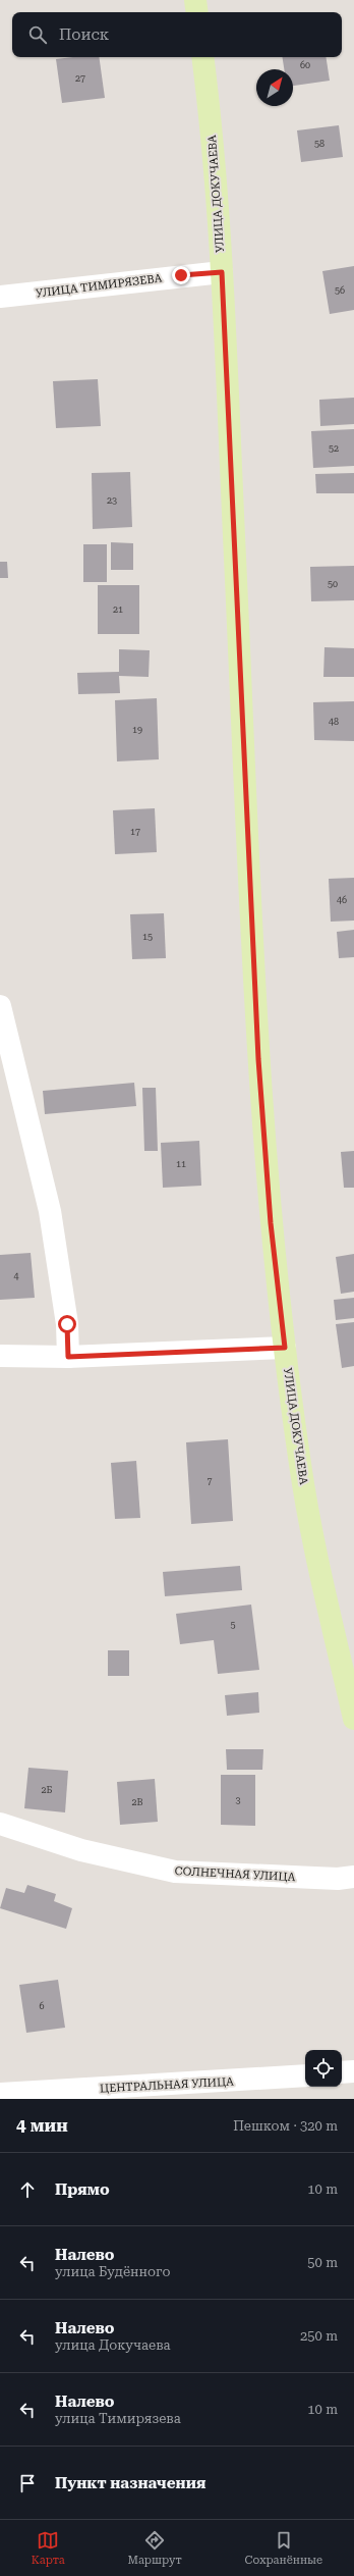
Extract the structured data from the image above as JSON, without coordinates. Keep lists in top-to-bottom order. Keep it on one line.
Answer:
{"streets":{"main road":["УЛИЦА ДОКУЧАЕВА"],"street":["УЛИЦА ТИМИРЯЗЕВА","СОЛНЕЧНАЯ УЛИЦА","ЦЕНТРАЛЬНАЯ УЛИЦА"]},"crossings":[["УЛИЦА ДОКУЧАЕВА","УЛИЦА ТИМИРЯЗЕВА"]],"house_numbers":["60","27","58","56","52","23","50","21","48","19","17","46","15","11","4","7","5","2Б","3","2В","6"],"north":"top right","page":{"search":"Поиск","heading":["4 мин","Пешком · 320 m"],"list":[["Прямо","10 m"],["Налево","улица Будённого","50 m"],["Налево","улица Докучаева","250 m"],["Налево","улица Тимирязева","10 m"],"Пункт назначения"],"nav":["Карта","Маршрут","Сохранённые"]}}
